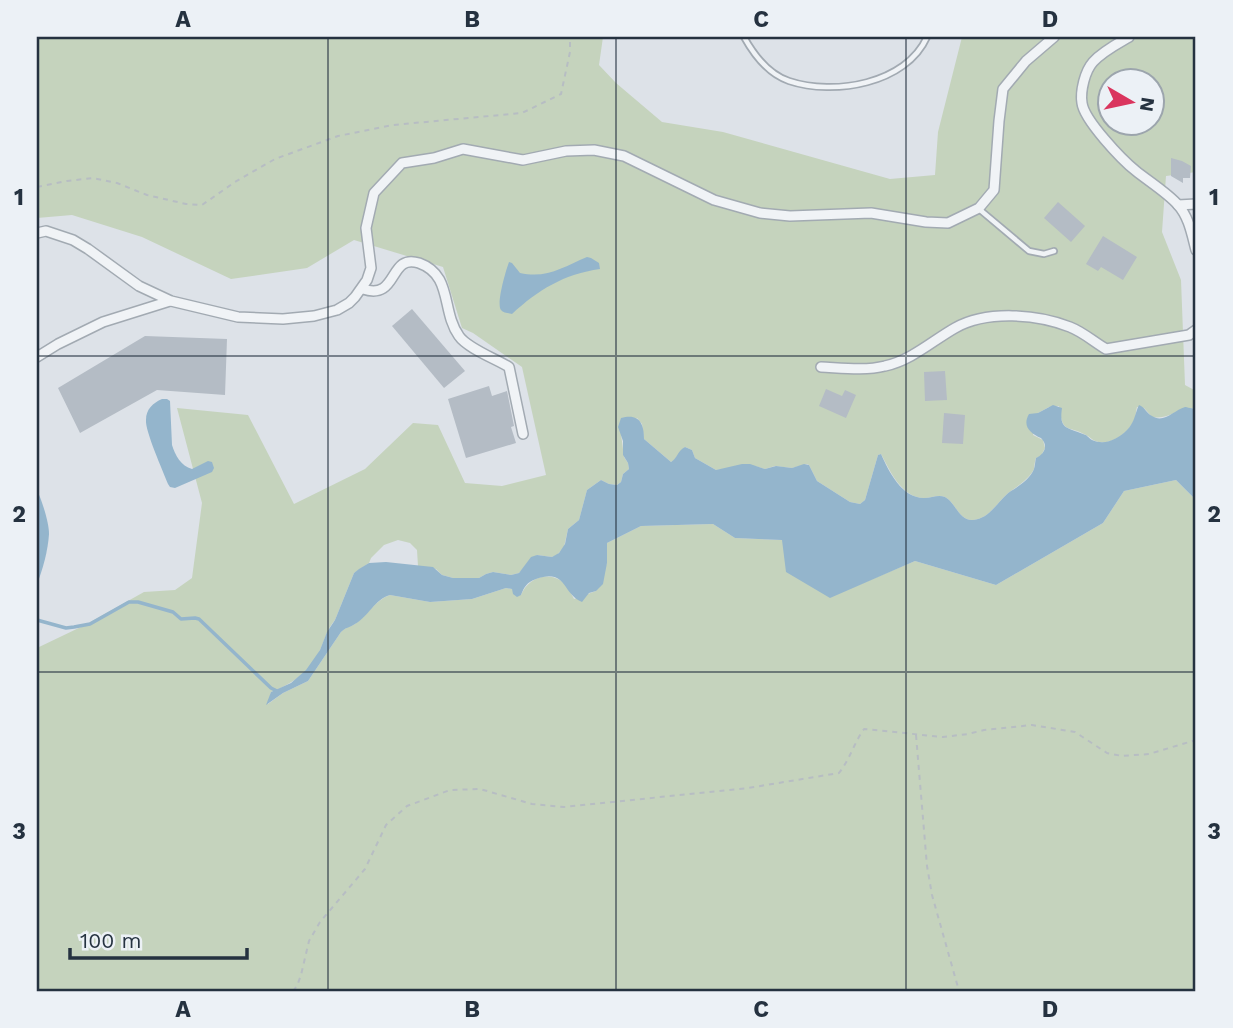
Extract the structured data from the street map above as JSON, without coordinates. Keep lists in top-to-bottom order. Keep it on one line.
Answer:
{"scale_bar":"100 m","north":"right","grid":{"columns":["A","B","C","D"],"rows":["1","2","3"]}}
